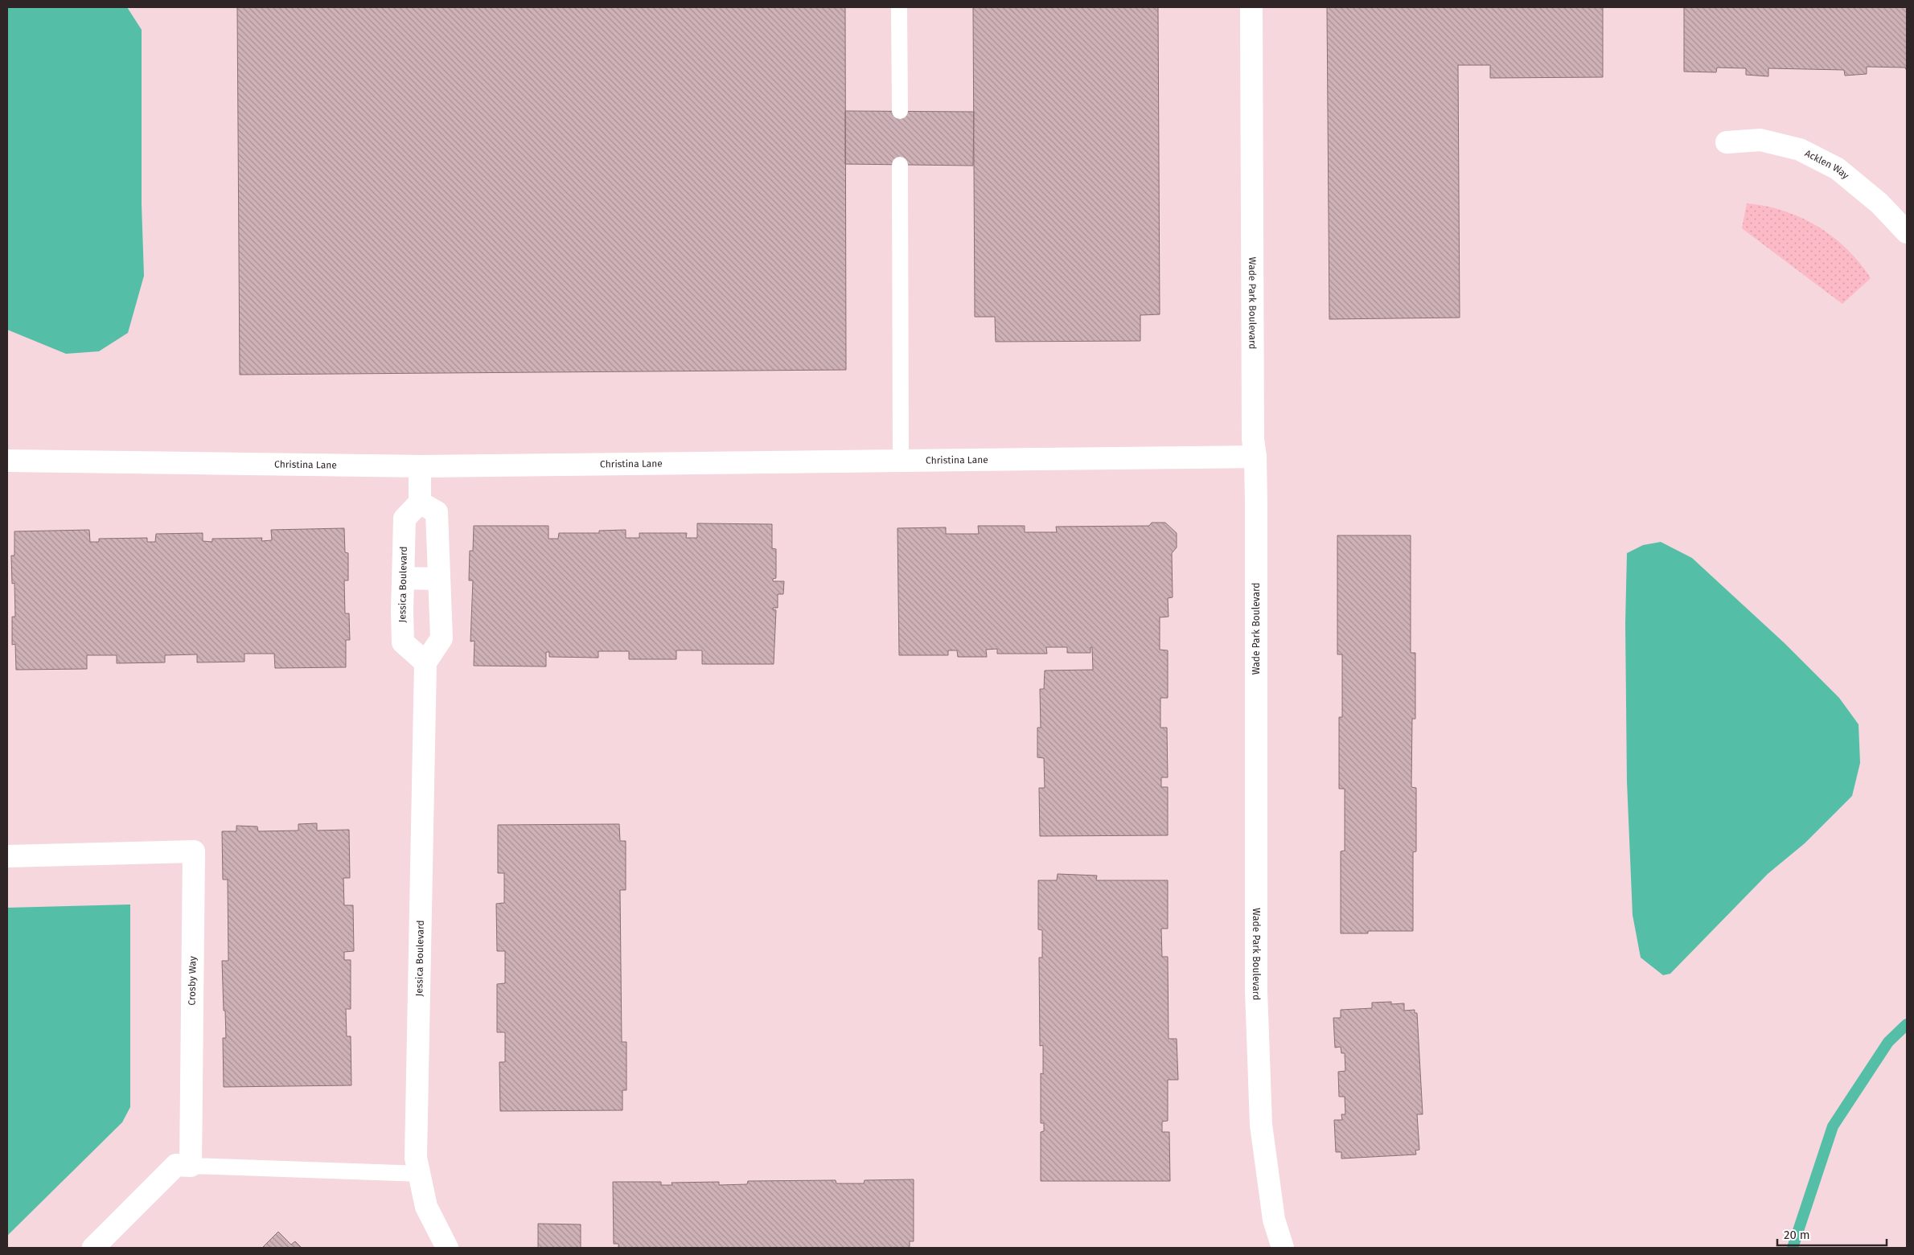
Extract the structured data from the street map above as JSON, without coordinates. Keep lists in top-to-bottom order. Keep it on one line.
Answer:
{"streets":{"street":["Acklen Way","Wade Park Boulevard","Christina Lane","Jessica Boulevard","Crosby Way"]},"crossings":[["Wade Park Boulevard","Christina Lane"]],"scale_bar":"20 m"}
